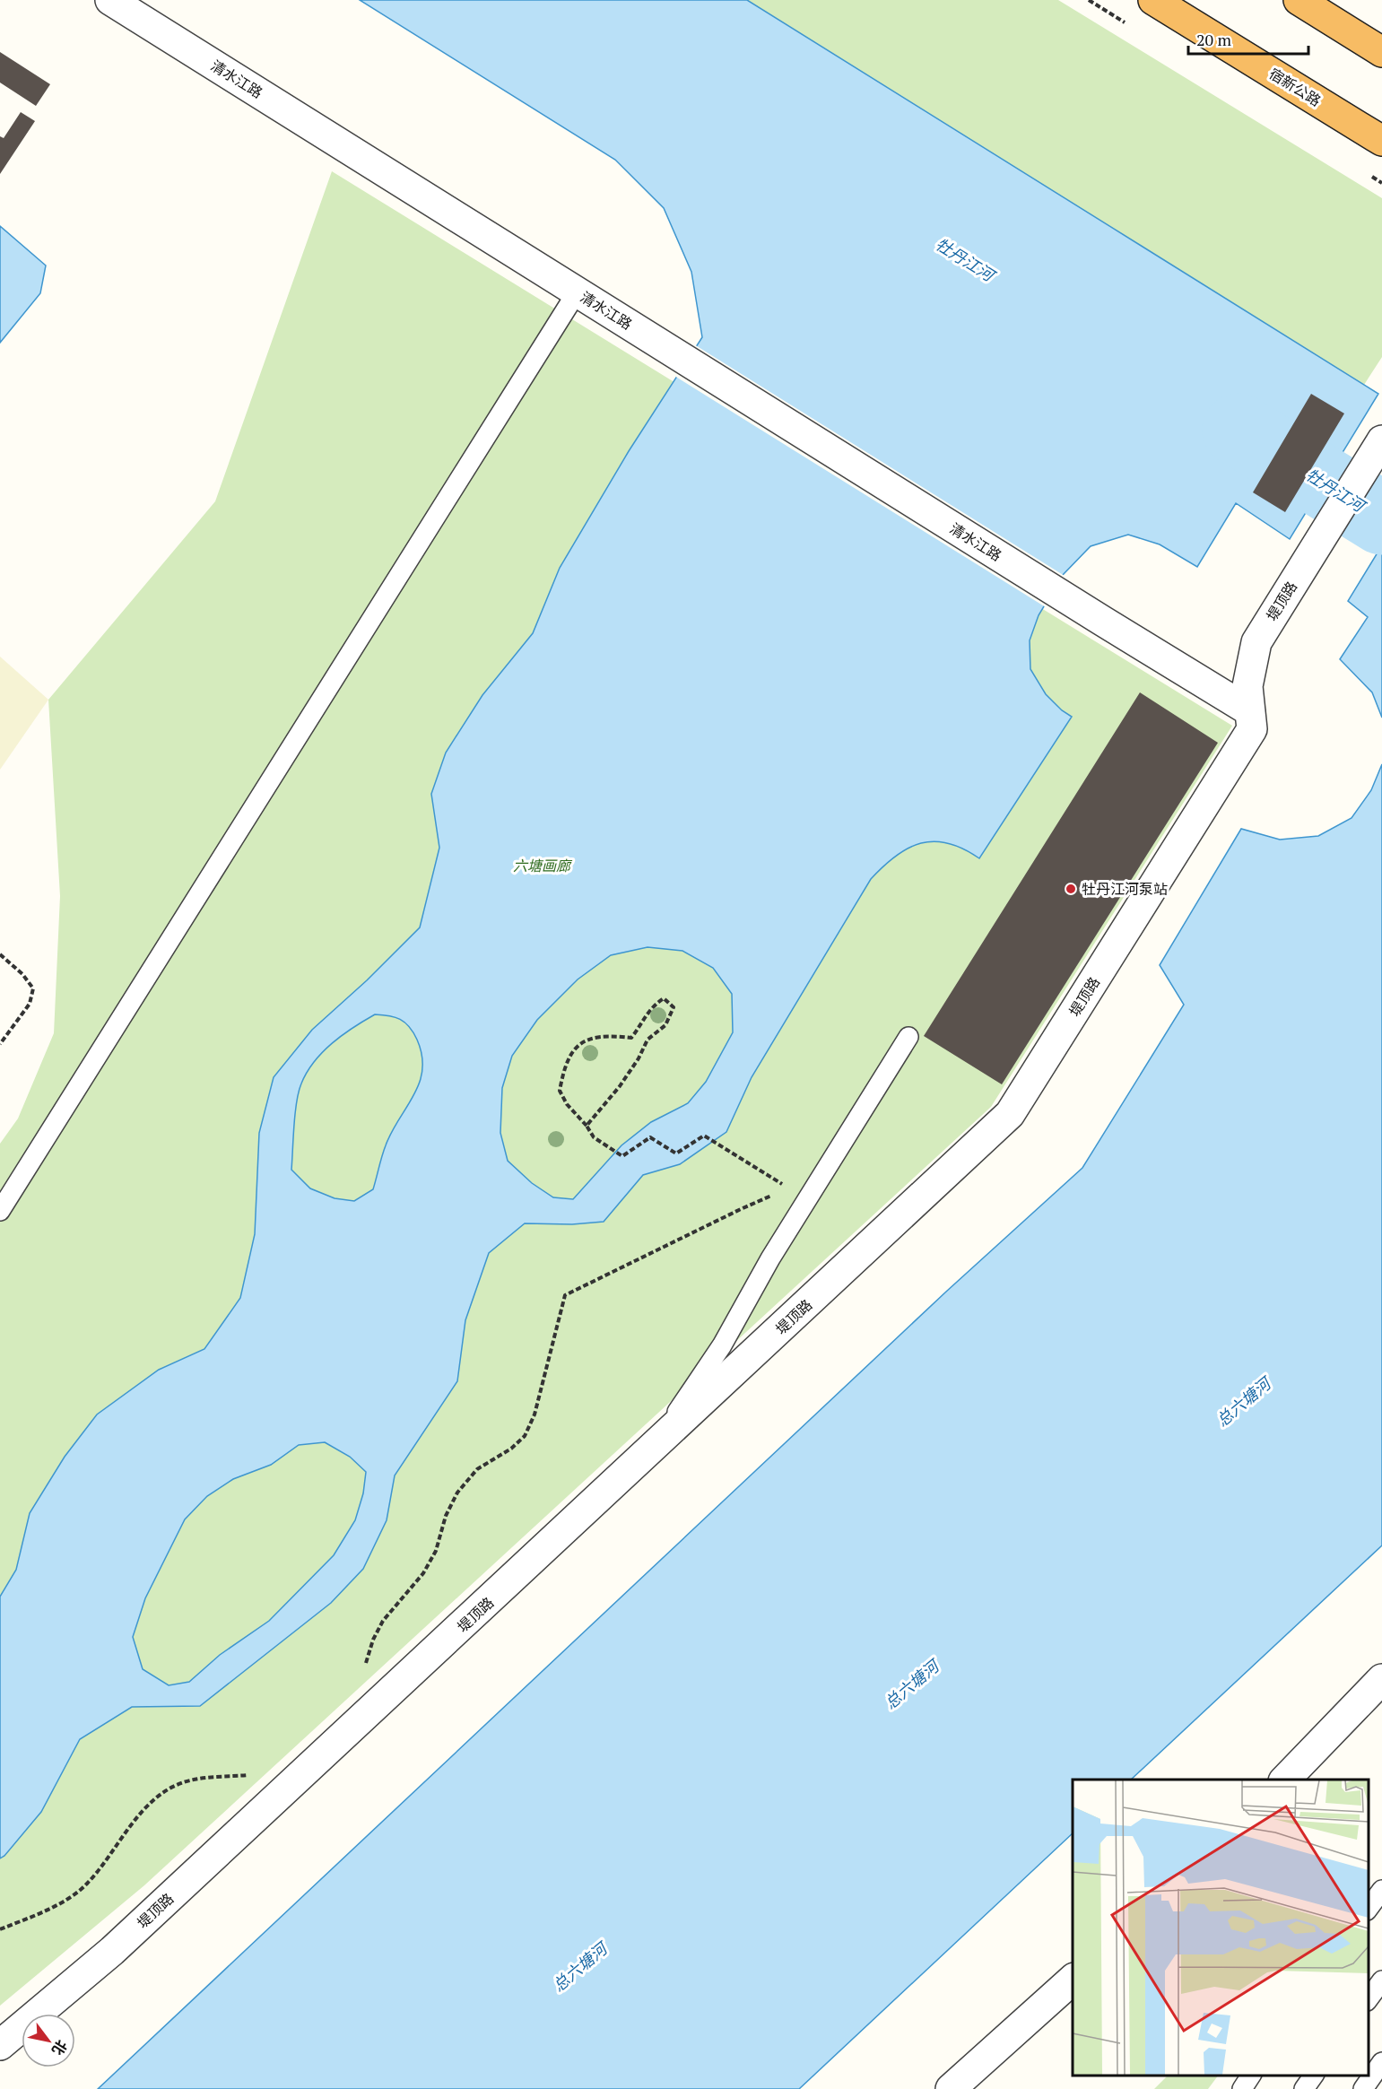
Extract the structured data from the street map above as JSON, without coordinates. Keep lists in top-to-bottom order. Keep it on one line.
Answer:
{"streets":{"highway":["宿新公路"],"street":["清水江路","堤顶路"]},"crossings":[["清水江路","堤顶路"]],"water":["牡丹江河","总六塘河"],"parks":["六塘画廊"],"places":["牡丹江河泵站"],"scale_bar":"20 m","north":"bottom right"}
